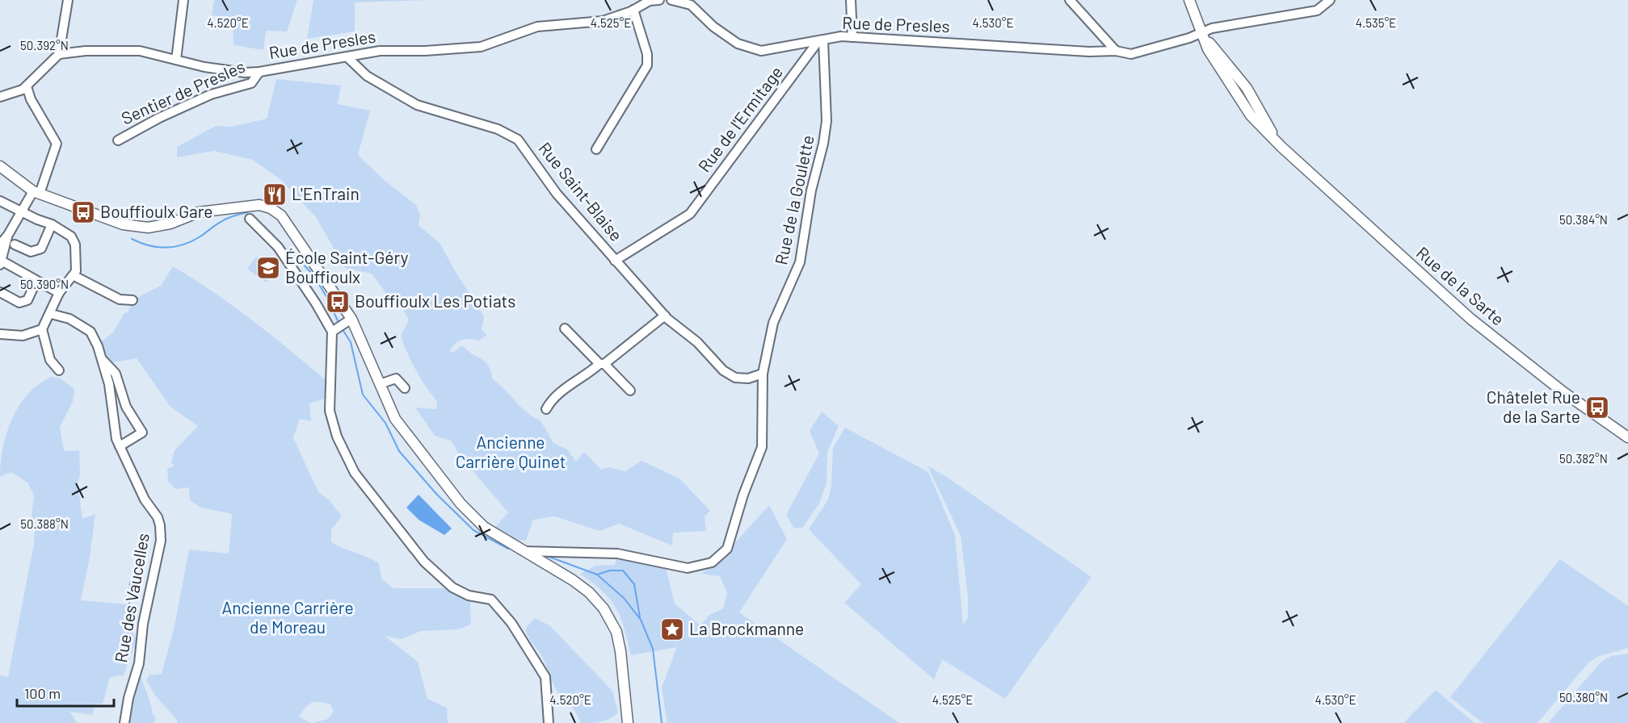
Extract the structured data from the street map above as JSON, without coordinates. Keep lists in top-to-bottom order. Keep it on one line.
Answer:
{"streets":{"main road":["Rue de la Sarte"],"street":["Rue de Presles","Sentier de Presles","Rue de l'Ermitage","Rue Saint-Blaise","Rue de la Goulette","Rue des Vaucelles"]},"crossings":[["Rue de Presles","Sentier de Presles"],["Rue de Presles","Rue de l'Ermitage"],["Rue de Presles","Rue Saint-Blaise"],["Rue de Presles","Rue de la Goulette"],["Rue de Presles","Rue de la Sarte"],["Rue de l'Ermitage","Rue Saint-Blaise"],["Rue de l'Ermitage","Rue de la Goulette"],["Rue Saint-Blaise","Rue de la Goulette"]],"parks":["Ancienne Carrière Quinet","Ancienne Carrière de Moreau"],"places":{"restaurant":["L'EnTrain"],"bus stop":["Bouffioulx Gare","Bouffioulx Les Potiats","Châtelet Rue de la Sarte"],"school or university":["École Saint-Géry Bouffioulx"],"place":["La Brockmanne"]},"scale_bar":"100 m","coordinates":["4.535°E","4.520°E","4.525°E","4.530°E","50.392°N","50.384°N","50.390°N","50.382°N","50.388°N","50.380°N"]}
